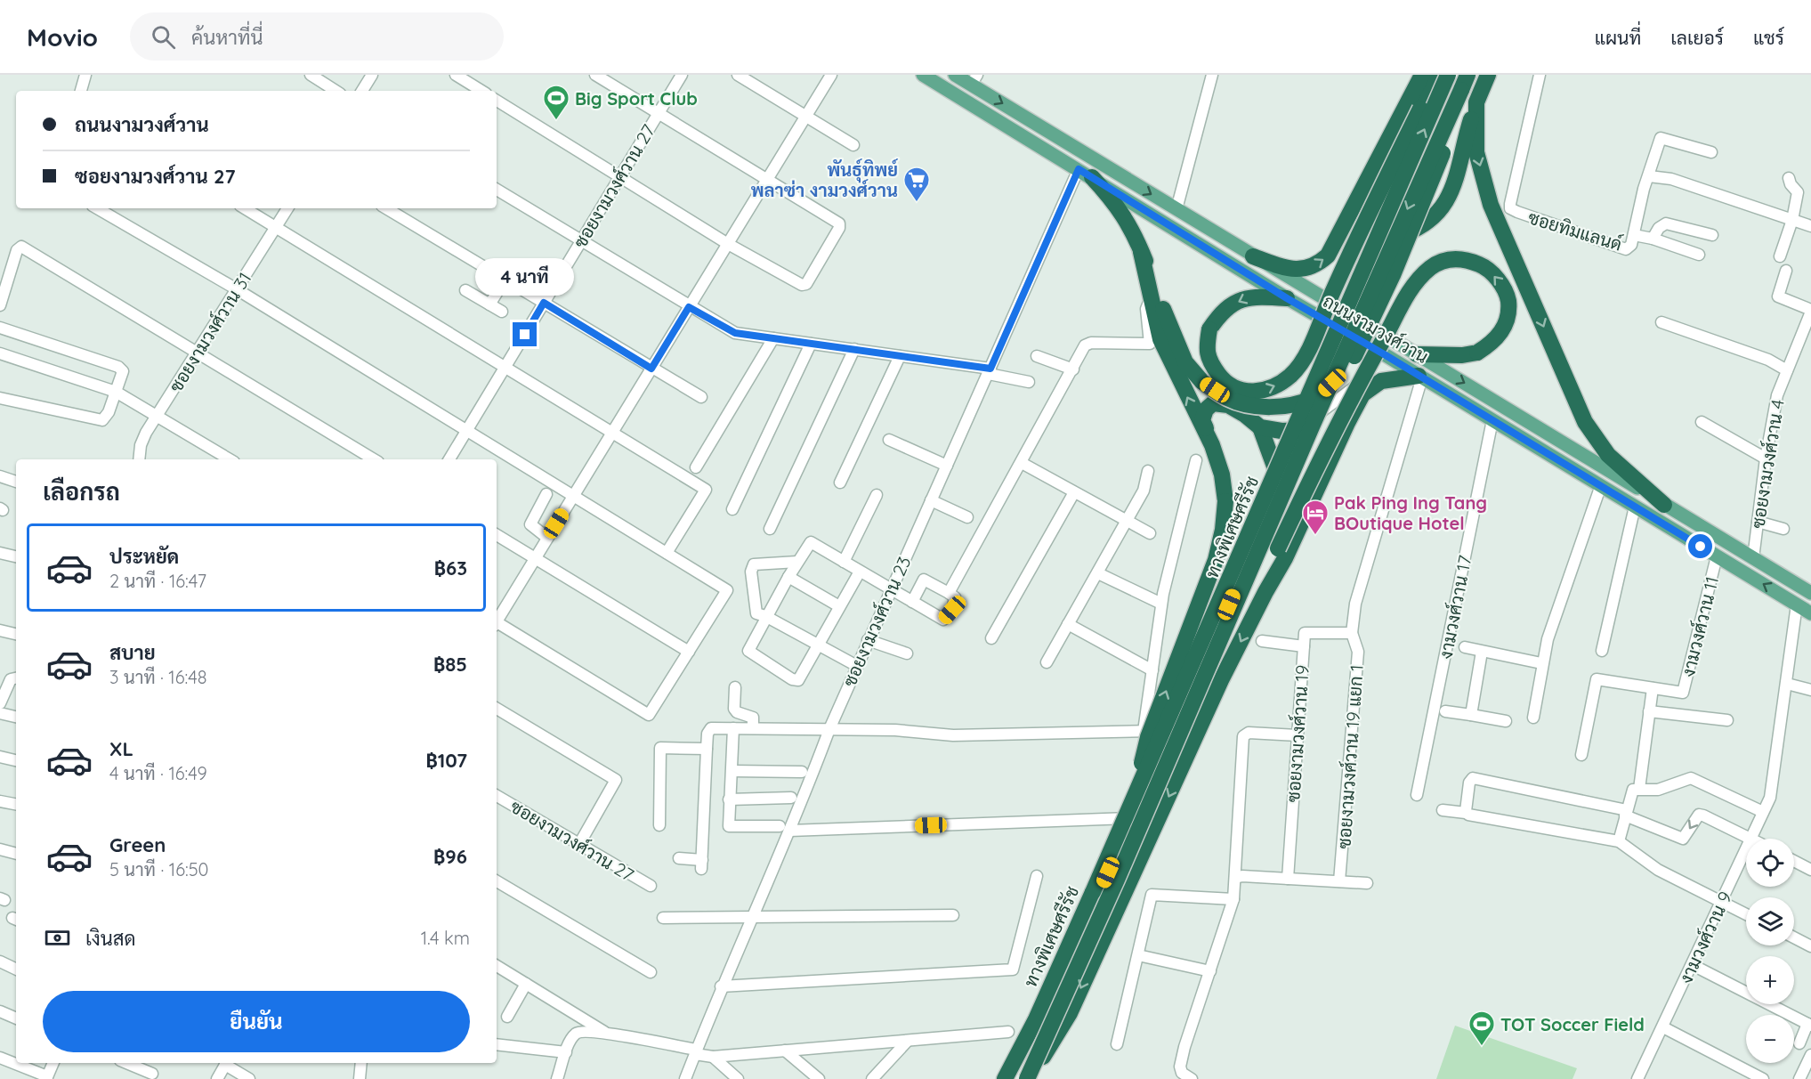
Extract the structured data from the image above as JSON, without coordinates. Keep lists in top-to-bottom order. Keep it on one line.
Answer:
{"streets":{"highway":["ทางพิเศษศรีรัช"],"main road":["ถนนงามวงศ์วาน"],"street":["ซอยงามวงศ์วาน 27","ซอยทิมแลนด์","ซอยงามวงศ์วาน 31","ซอยงามวงศ์วาน 4","งามวงศ์วาน 17","ซอยงามวงศ์วาน 23","งามวงศ์วาน 11","ซอยงามวงศ์วาน 19","ซอยงามวงศ์วาน 19 แยก 1","งามวงศ์วาน 9"]},"crossings":[["ถนนงามวงศ์วาน","ซอยงามวงศ์วาน 4"],["ถนนงามวงศ์วาน","งามวงศ์วาน 17"],["ถนนงามวงศ์วาน","ซอยงามวงศ์วาน 23"],["ถนนงามวงศ์วาน","งามวงศ์วาน 11"],["ถนนงามวงศ์วาน","งามวงศ์วาน 9"],["ซอยงามวงศ์วาน 19","ซอยงามวงศ์วาน 19 แยก 1"]],"places":{"sports":["Big Sport Club","TOT Soccer Field"],"supermarket":["พันธุ์ทิพย์ พลาซ่า งามวงศ์วาน"],"hotel":["Pak Ping Ing Tang BOutique Hotel"]},"page":{"header":"Movio","search":"ค้นหาที่นี่","nav":["แผนที่","เลเยอร์","แชร์"],"banner":["ถนนงามวงศ์วาน","ซอยงามวงศ์วาน 27"],"bubble":"4 นาที","heading":"เลือกรถ","list":[{"name":"ประหยัด","note":"2 นาที · 16:47","value":"฿63"},{"name":"สบาย","note":"3 นาที · 16:48","value":"฿85"},{"name":"XL","note":"4 นาที · 16:49","value":"฿107"},{"name":"Green","note":"5 นาที · 16:50","value":"฿96"}],"map_buttons":["+","−"],"pay":["เงินสด","1.4 km"],"buttons":"ยืนยัน"}}
